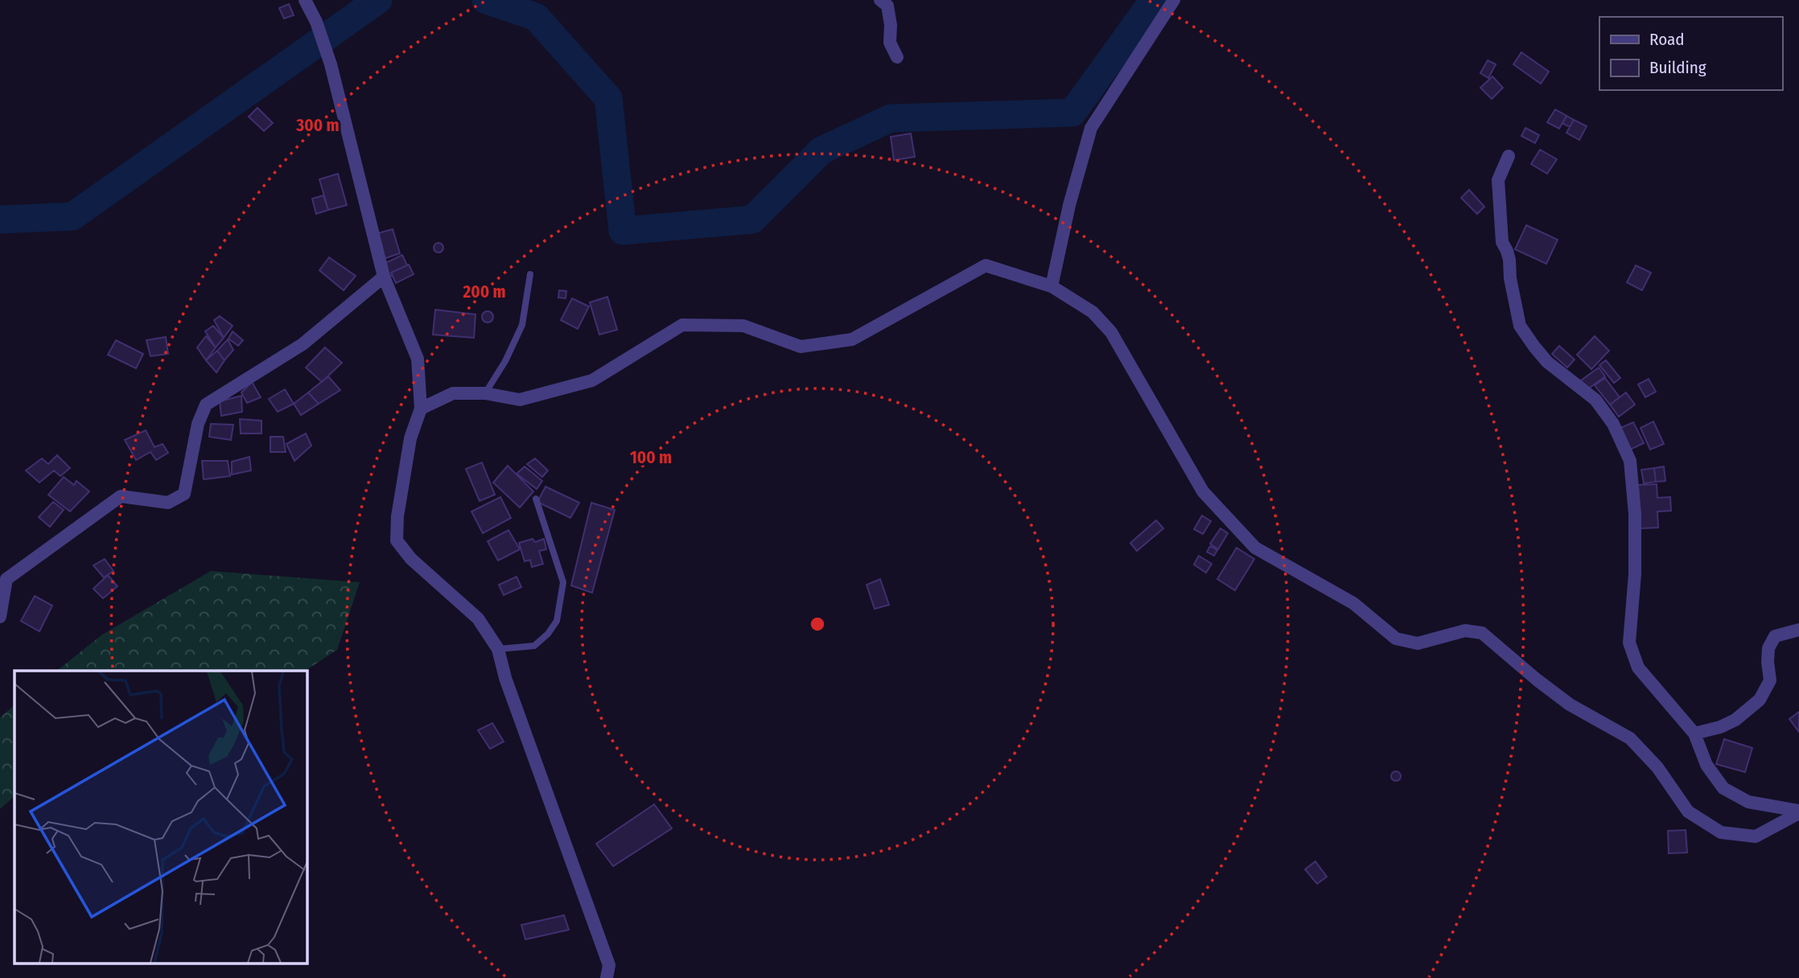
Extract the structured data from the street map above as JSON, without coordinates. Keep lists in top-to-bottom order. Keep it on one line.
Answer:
{"legend":["Road","Building"],"rings":["300 m","200 m","100 m"]}
